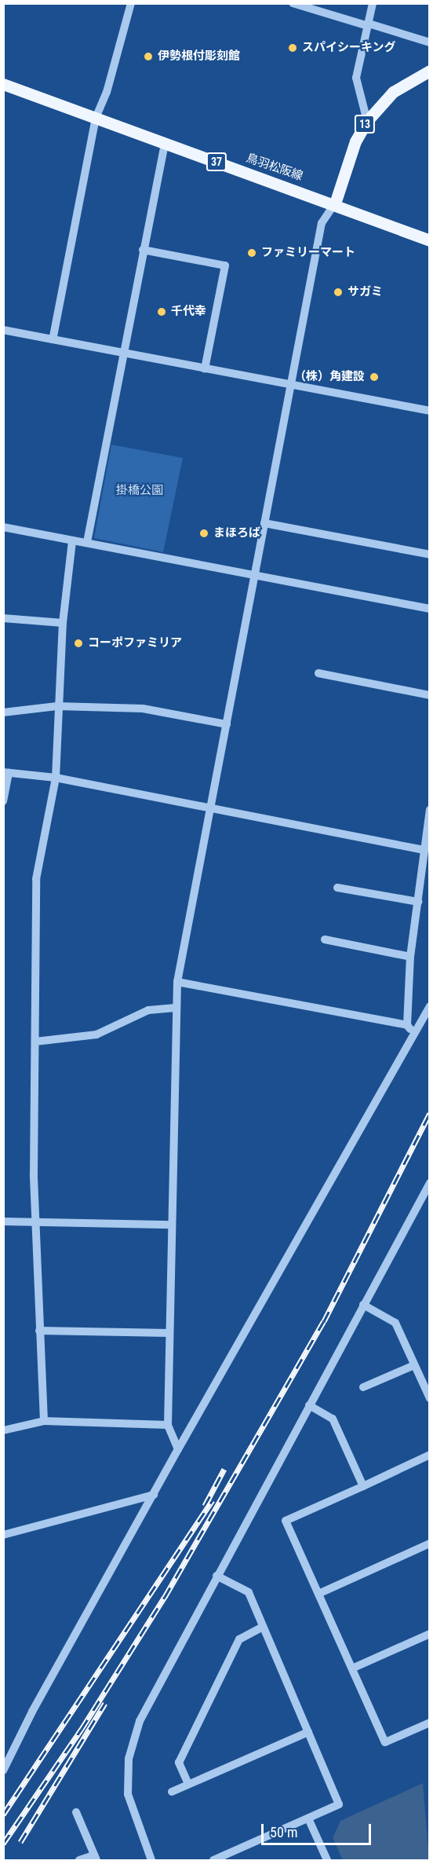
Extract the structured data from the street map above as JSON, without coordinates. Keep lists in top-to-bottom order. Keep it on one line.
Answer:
{"streets":{"main road":["13","37","鳥羽松阪線"]},"crossings":[["13","鳥羽松阪線"]],"parks":["掛橋公園"],"places":["スパイシーキング","伊勢根付彫刻館","ファミリーマート","サガミ","千代幸","（株）角建設","まほろば","コーポファミリア"],"scale_bar":"50 m"}
